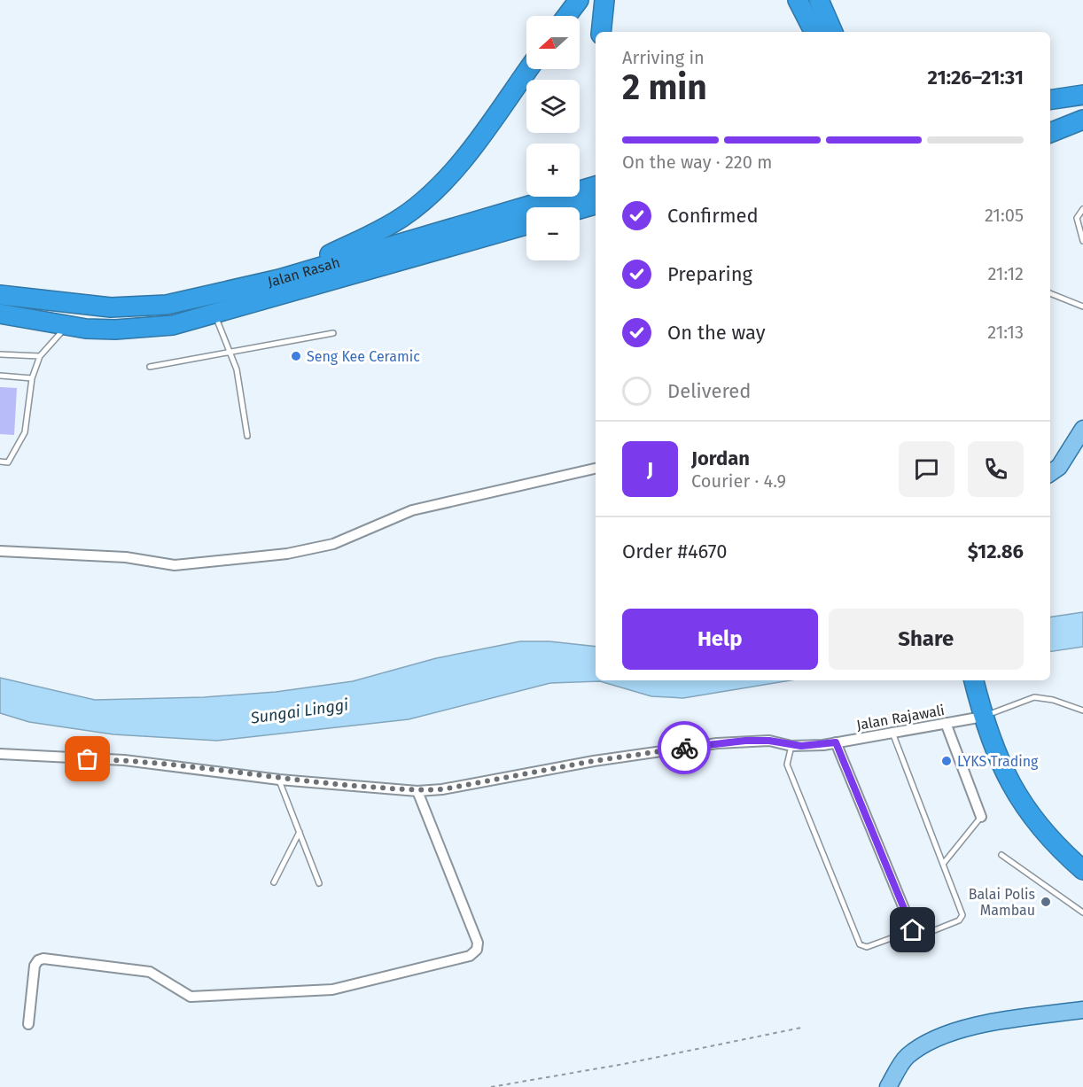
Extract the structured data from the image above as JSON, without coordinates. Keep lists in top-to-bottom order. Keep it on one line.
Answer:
{"streets":{"highway":["Jalan Rasah"],"street":["Jalan Rajawali"]},"water":["Sungai Linggi"],"places":["Seng Kee Ceramic","LYKS Trading","Balai Polis Mambau"],"north":"left","page":{"map_buttons":["+","−"],"heading":["2 min","Arriving in","21:26–21:31"],"panel":["Jordan","Courier · 4.9","Order #4670","$12.86"],"bar":"On the way · 220 m","list":[["Confirmed","21:05"],["Preparing","21:12"],["On the way","21:13"],"Delivered"],"round":"J","buttons":["Help","Share"]}}
